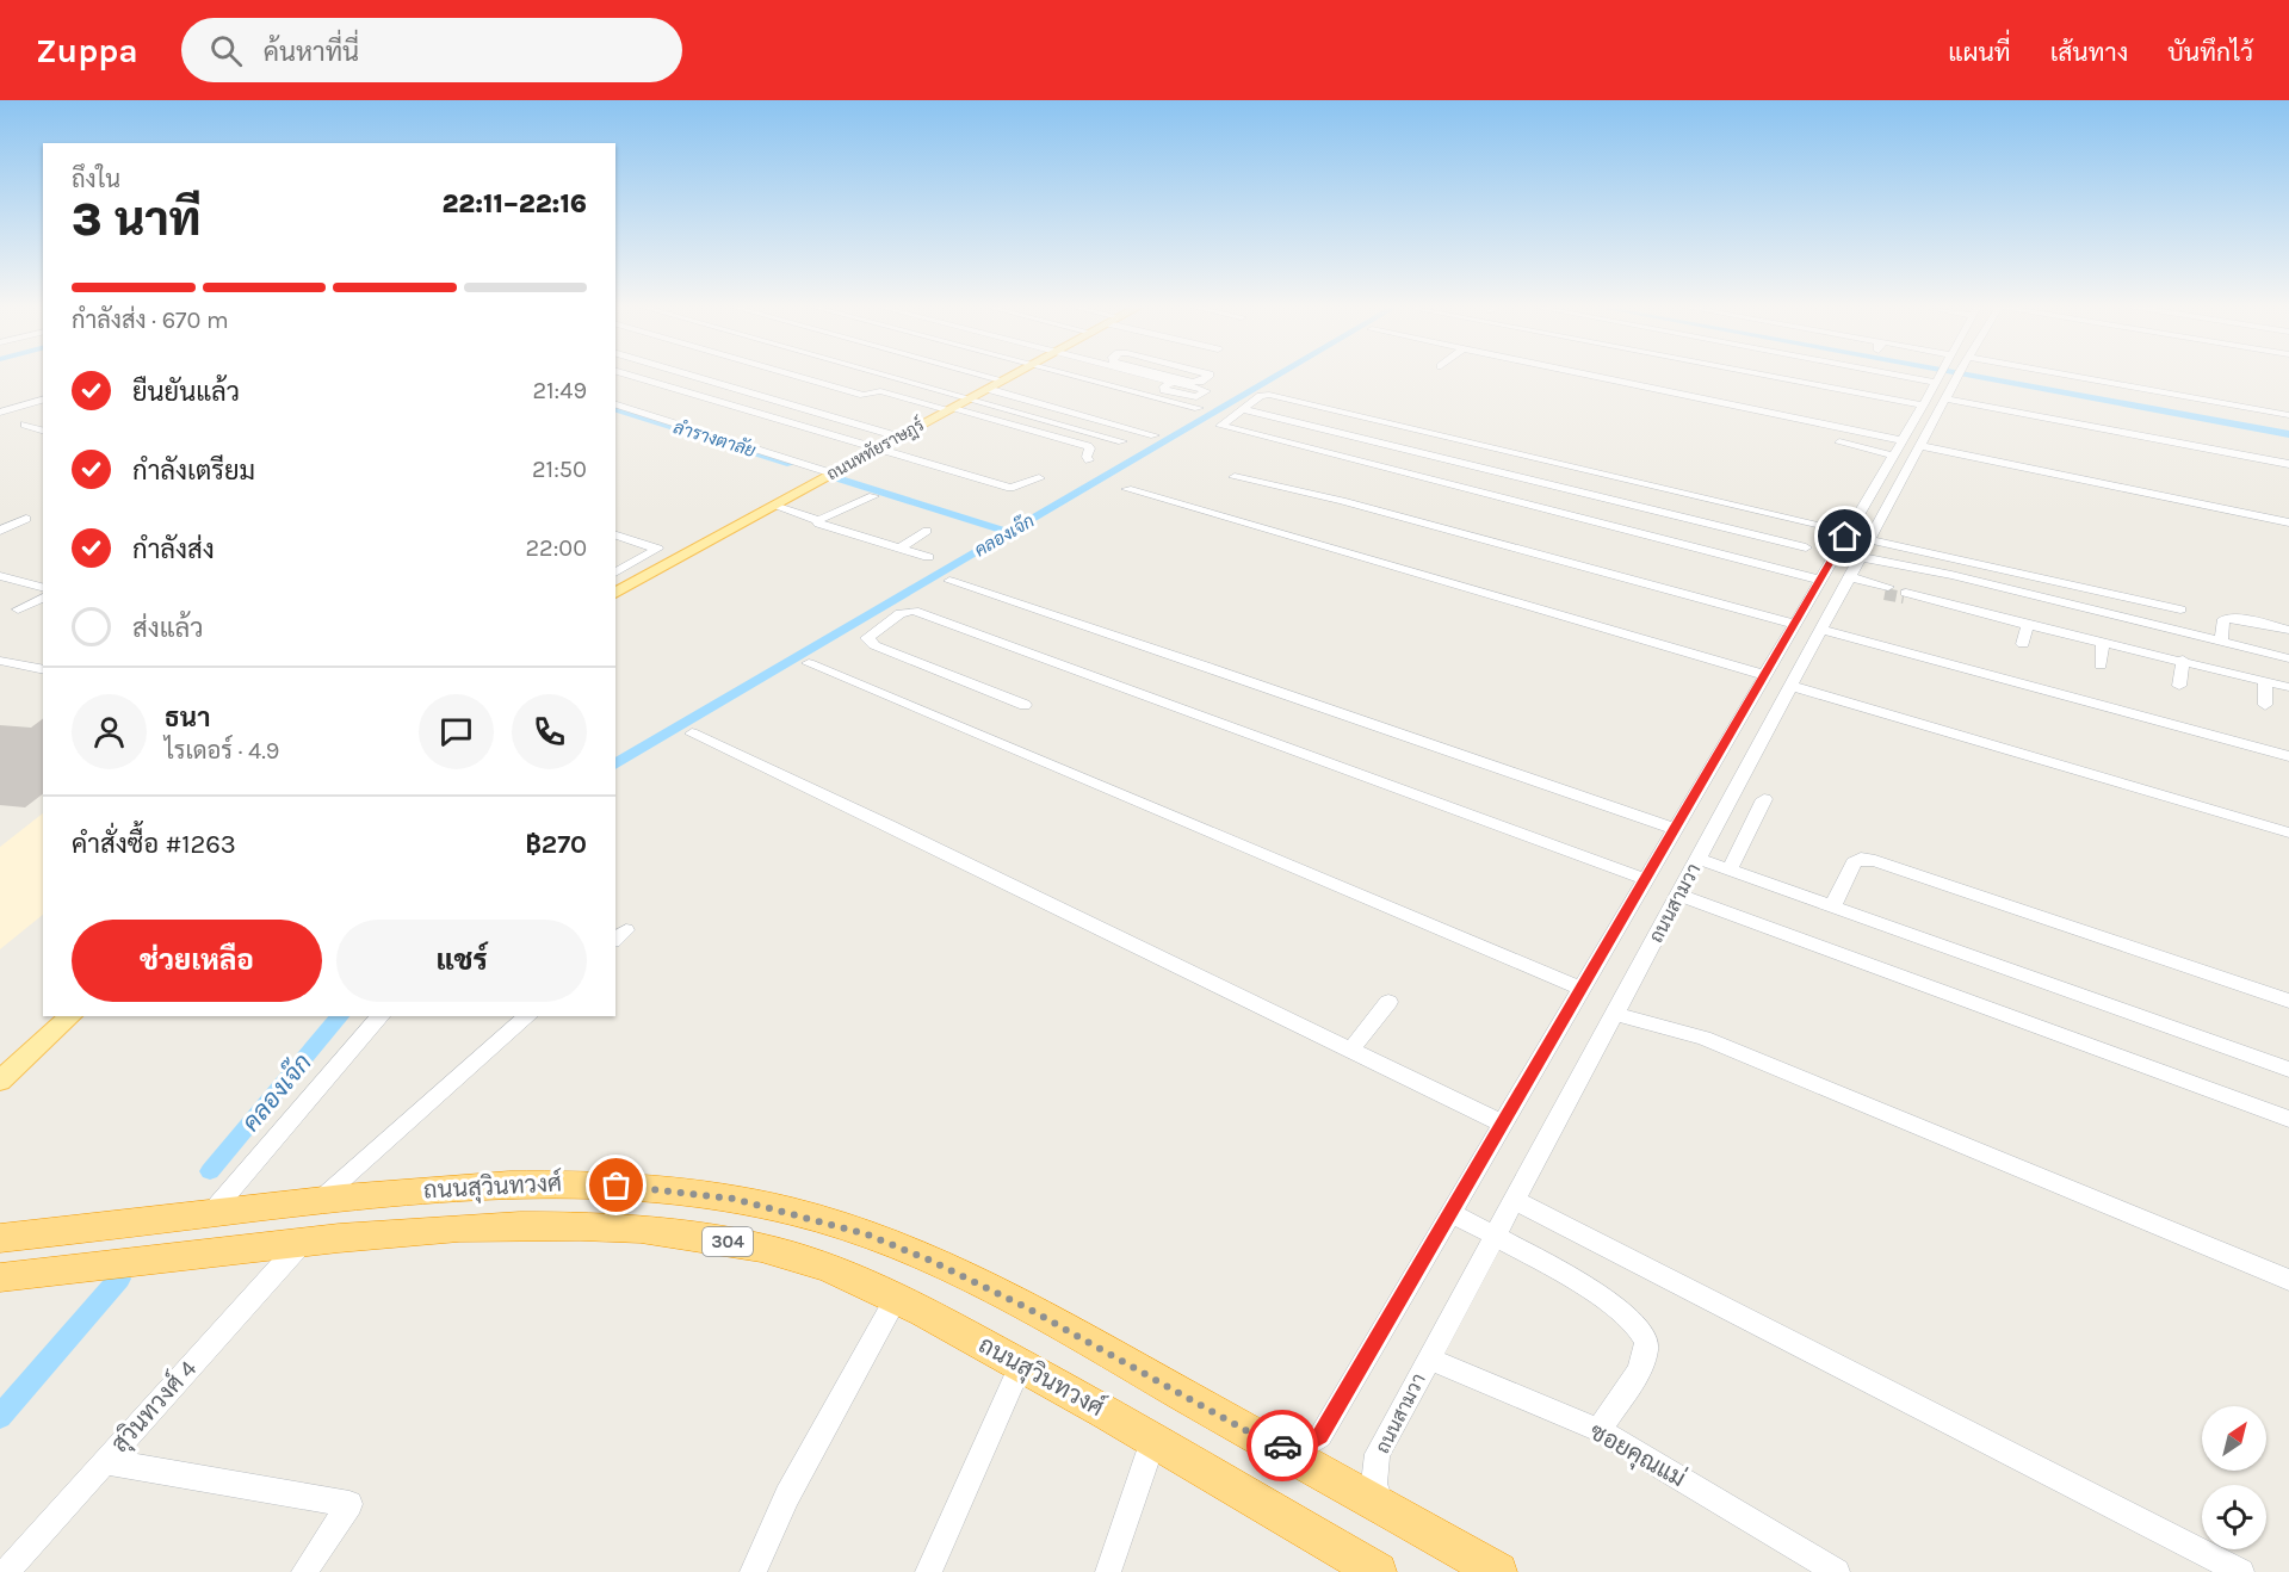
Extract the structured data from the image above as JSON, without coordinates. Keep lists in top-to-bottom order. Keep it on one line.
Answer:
{"streets":{"highway":["ถนนสุวินทวงศ์","304"],"main road":["ถนนหทัยราษฎร์"],"street":["ถนนสามวา","สุวินทวงศ์ 4","ซอยคุณแม่"]},"crossings":[["ถนนสามวา","ถนนสุวินทวงศ์"],["ถนนสามวา","ซอยคุณแม่"],["ถนนสุวินทวงศ์","สุวินทวงศ์ 4"]],"water":["ลำรางตาลัย","คลองเจ๊ก"],"north":"top right","page":{"header":"Zuppa","search":"ค้นหาที่นี่","nav":["แผนที่","เส้นทาง","บันทึกไว้"],"heading":["3 นาที","ถึงใน","22:11–22:16"],"panel":["ธนา","ไรเดอร์ · 4.9","คำสั่งซื้อ #1263","฿270"],"bar":"กำลังส่ง · 670 m","list":[["ยืนยันแล้ว","21:49"],["กำลังเตรียม","21:50"],["กำลังส่ง","22:00"],"ส่งแล้ว"],"buttons":["ช่วยเหลือ","แชร์"]}}
